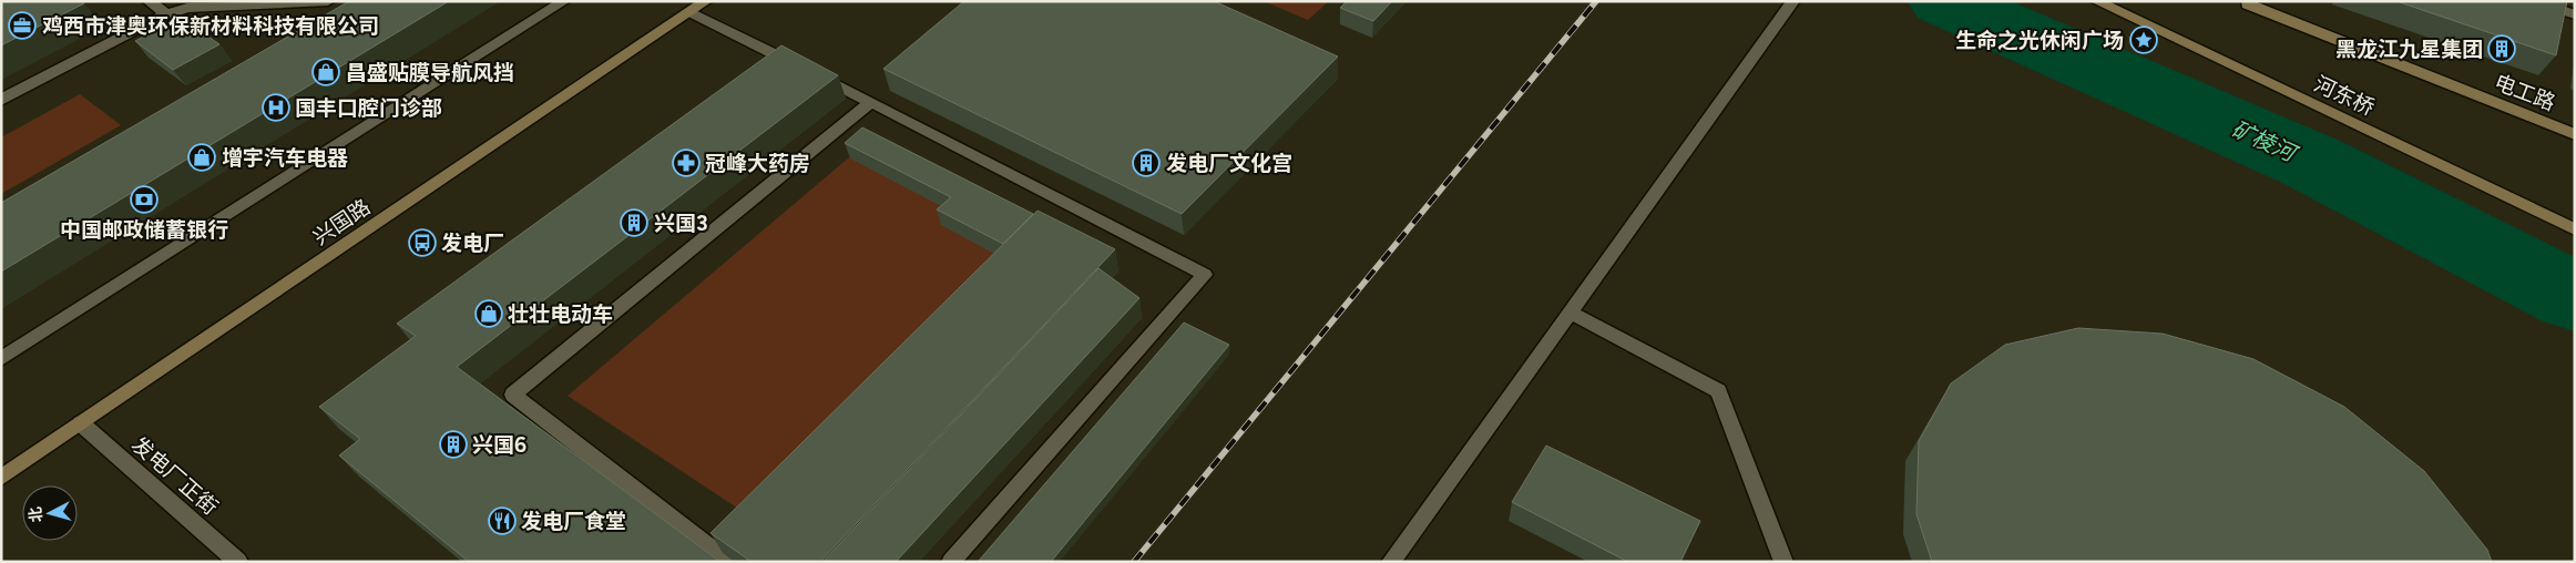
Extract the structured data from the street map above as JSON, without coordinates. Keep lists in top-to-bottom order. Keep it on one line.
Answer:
{"streets":{"main road":["电工路","河东桥","兴国路"],"lane":["发电厂正街"]},"crossings":[["兴国路","发电厂正街"]],"water":["矿棱河"],"places":{"office":["鸡西市津奥环保新材料科技有限公司"],"place":["生命之光休闲广场"],"building":["黑龙江九星集团","发电厂文化宫","兴国3","兴国6"],"shop":["昌盛贴膜导航风挡","增宇汽车电器","壮壮电动车"],"hospital":["国丰口腔门诊部"],"pharmacy":["冠峰大药房"],"bank":["中国邮政储蓄银行"],"bus stop":["发电厂"],"restaurant":["发电厂食堂"]},"north":"left"}
